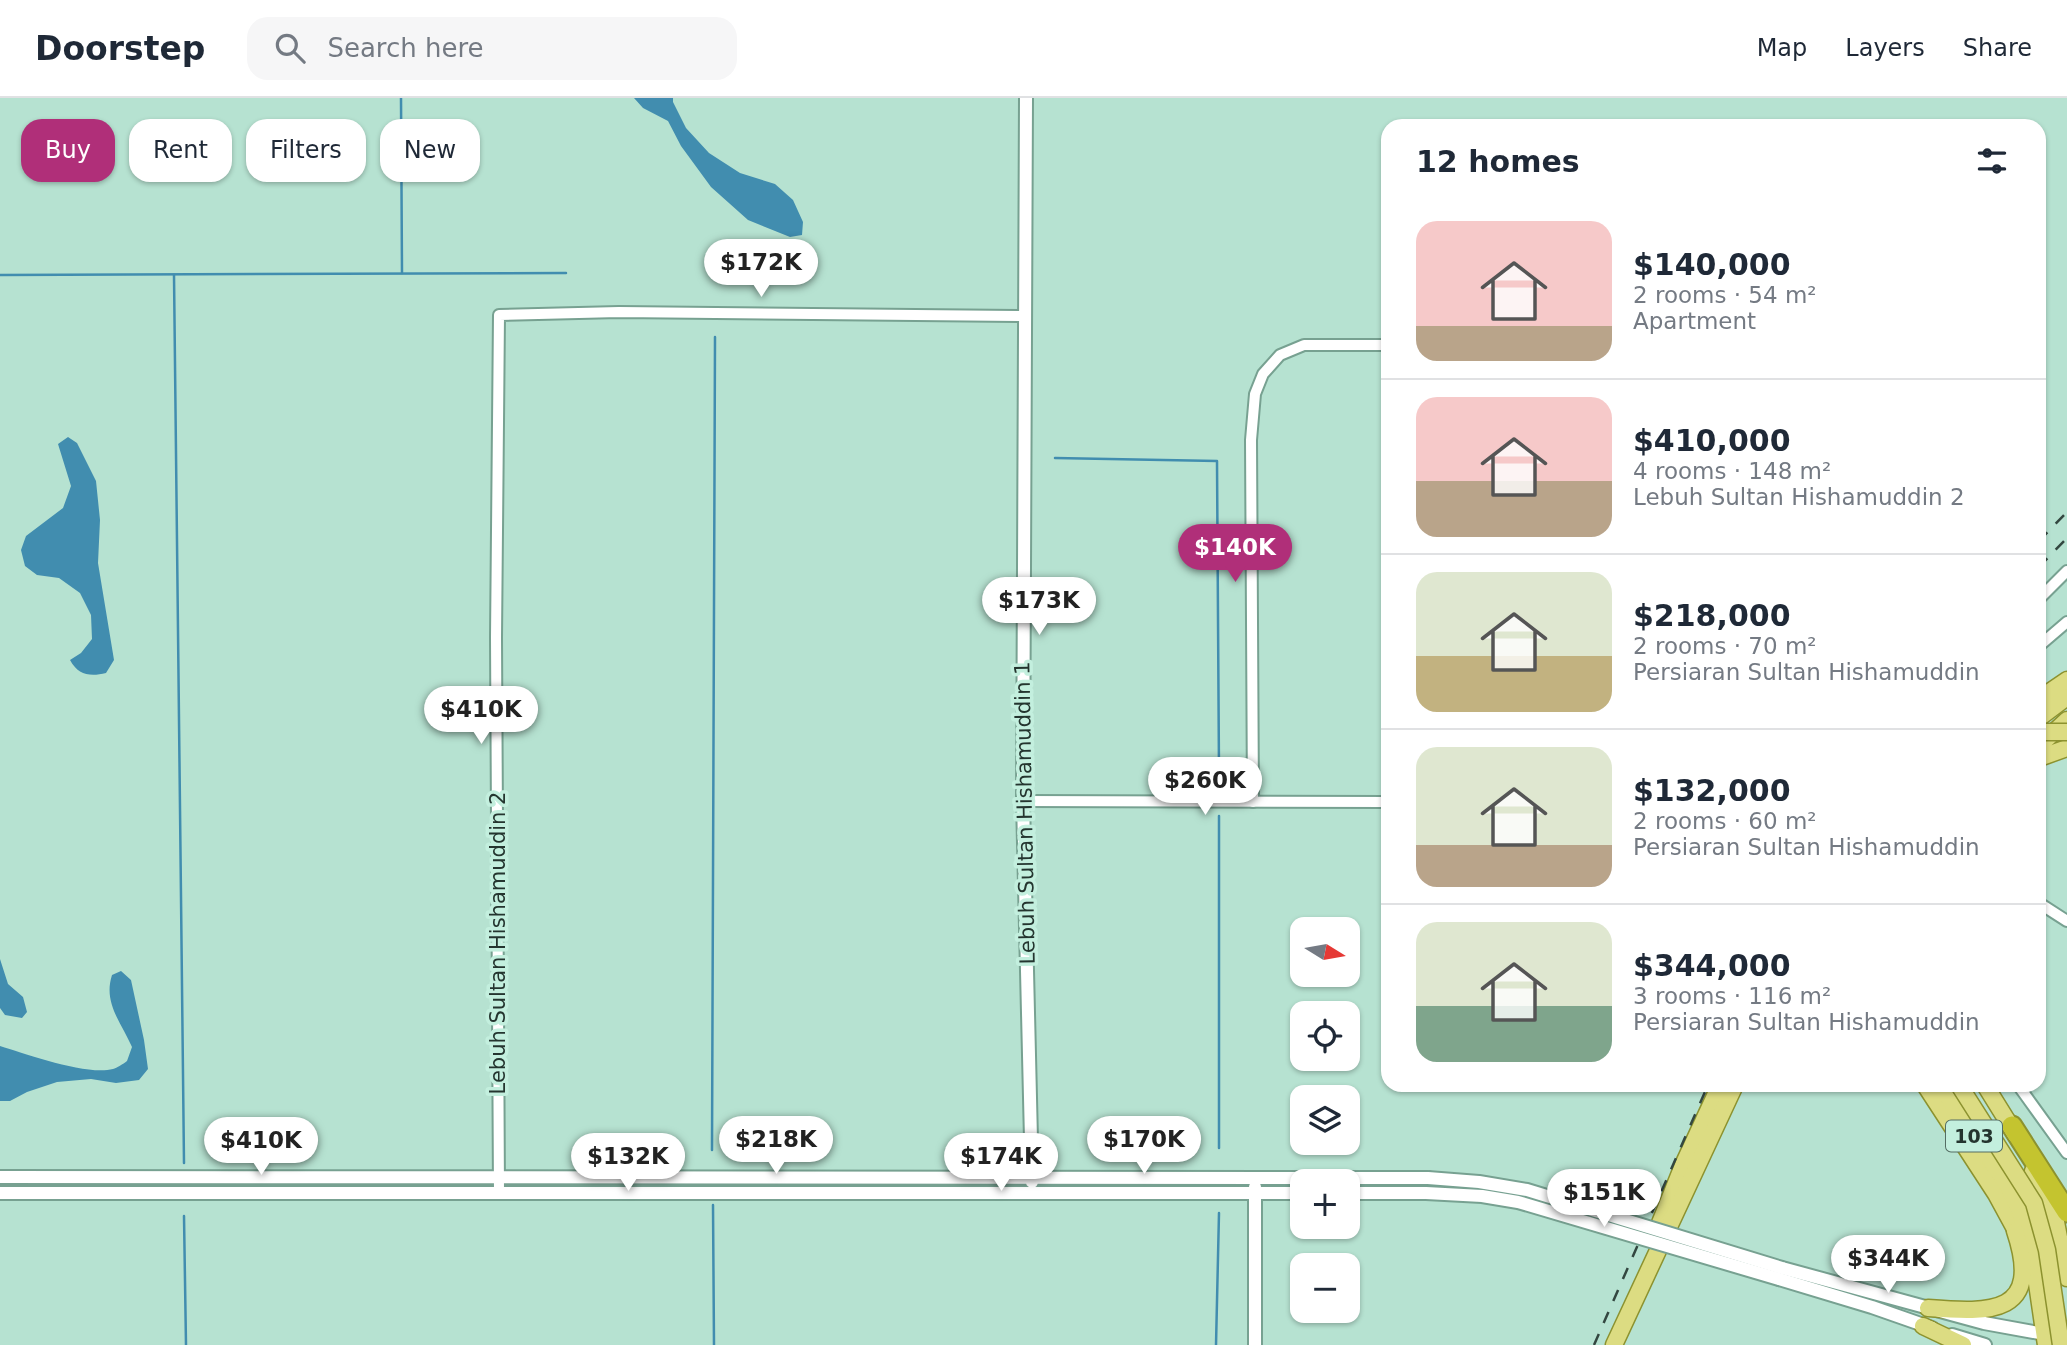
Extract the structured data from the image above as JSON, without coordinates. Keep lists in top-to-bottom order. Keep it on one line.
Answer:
{"streets":{"main road":["103"],"street":["Lebuh Sultan Hishamuddin 1","Lebuh Sultan Hishamuddin 2"]},"crossings":[["Lebuh Sultan Hishamuddin 1","Lebuh Sultan Hishamuddin 2"]],"north":"right","page":{"header":"Doorstep","search":"Search here","nav":["Map","Layers","Share"],"chip":["Buy","Rent","Filters","New"],"heading":"12 homes","list":[{"name":"$140,000","note":"2 rooms · 54 m² · Apartment"},{"name":"$410,000","note":"4 rooms · 148 m² · Lebuh Sultan Hishamuddin 2"},{"name":"$218,000","note":"2 rooms · 70 m² · Persiaran Sultan Hishamuddin"},{"name":"$132,000","note":"2 rooms · 60 m² · Persiaran Sultan Hishamuddin"},{"name":"$344,000","note":"3 rooms · 116 m² · Persiaran Sultan Hishamuddin"}],"price":["$172K","$140K","$173K","$410K","$260K","$218K","$170K","$410K","$132K","$174K","$151K","$344K"],"map_buttons":["+","−"]}}
